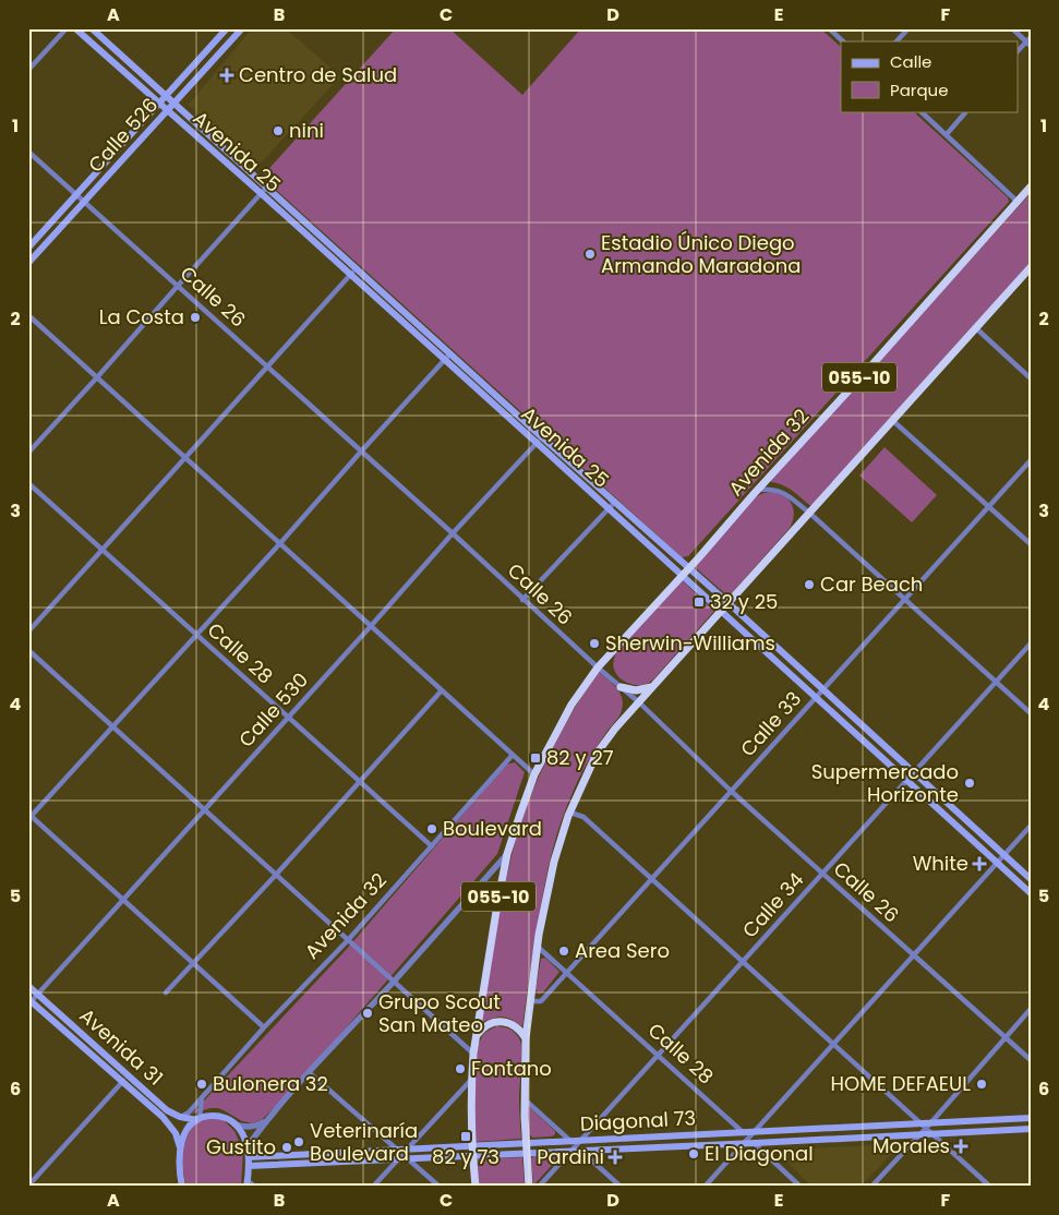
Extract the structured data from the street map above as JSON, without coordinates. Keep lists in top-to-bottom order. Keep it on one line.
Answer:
{"streets":{"highway":["055-10","Avenida 32"],"main road":["Calle 526","Avenida 25","Avenida 31","Diagonal 73"],"street":["Calle 26","Calle 28","Calle 530","Calle 33","Calle 34"]},"crossings":[["Calle 526","Avenida 25"],["Calle 526","Calle 26"],["Avenida 25","055-10"],["Avenida 25","Avenida 32"],["Avenida 25","Calle 530"],["Avenida 25","Calle 33"],["Avenida 25","Calle 34"],["Calle 26","055-10"],["Calle 26","Avenida 32"],["Calle 26","Calle 530"],["Calle 26","Calle 33"],["Calle 26","Calle 34"],["055-10","Avenida 32"],["055-10","Calle 28"],["055-10","Calle 33"],["055-10","Diagonal 73"],["Avenida 32","Calle 28"],["Avenida 32","Avenida 31"],["Calle 28","Calle 530"],["Calle 28","Calle 33"],["Calle 28","Calle 34"],["Calle 28","Diagonal 73"],["Calle 530","Avenida 31"],["Calle 34","Diagonal 73"]],"places":{"health":["Centro de Salud","White","Morales","Pardini"],"other":["nini","Estadio Único Diego Armando Maradona","La Costa","Car Beach","Sherwin-Williams","Supermercado Horizonte","Boulevard","Area Sero","Grupo Scout San Mateo","Fontano","Bulonera 32","HOME DEFAEUL","Veterinaría Boulevard","Gustito","El Diagonal"],"transit":["32 y 25","82 y 27","82 y 73"]},"legend":["Calle","Parque"],"grid":{"columns":["A","B","C","D","E","F"],"rows":["1","2","3","4","5","6"]}}
